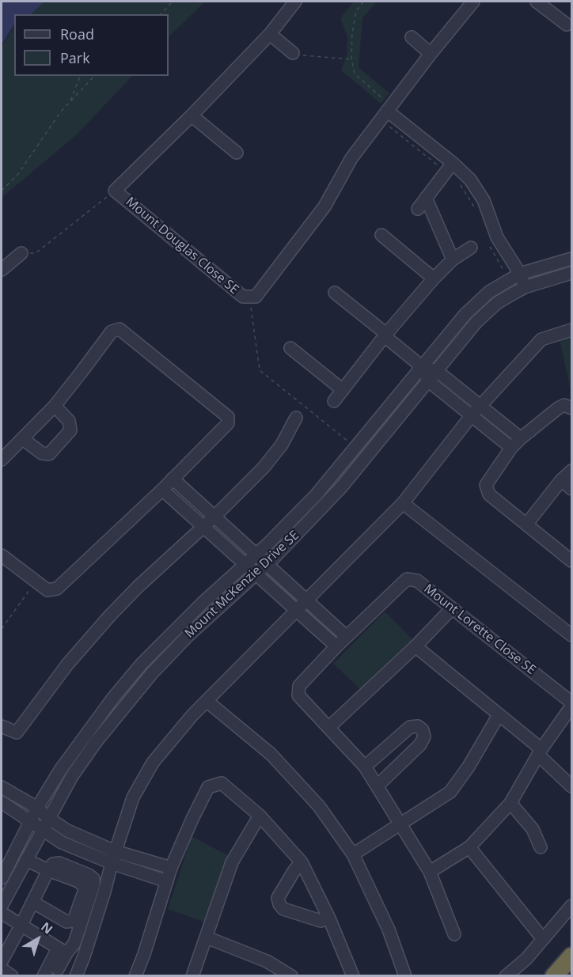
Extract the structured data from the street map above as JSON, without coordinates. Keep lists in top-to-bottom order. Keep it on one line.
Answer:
{"streets":{"street":["Mount Douglas Close SE","Mount McKenzie Drive SE","Mount Lorette Close SE"]},"legend":["Road","Park"],"north":"top right"}
